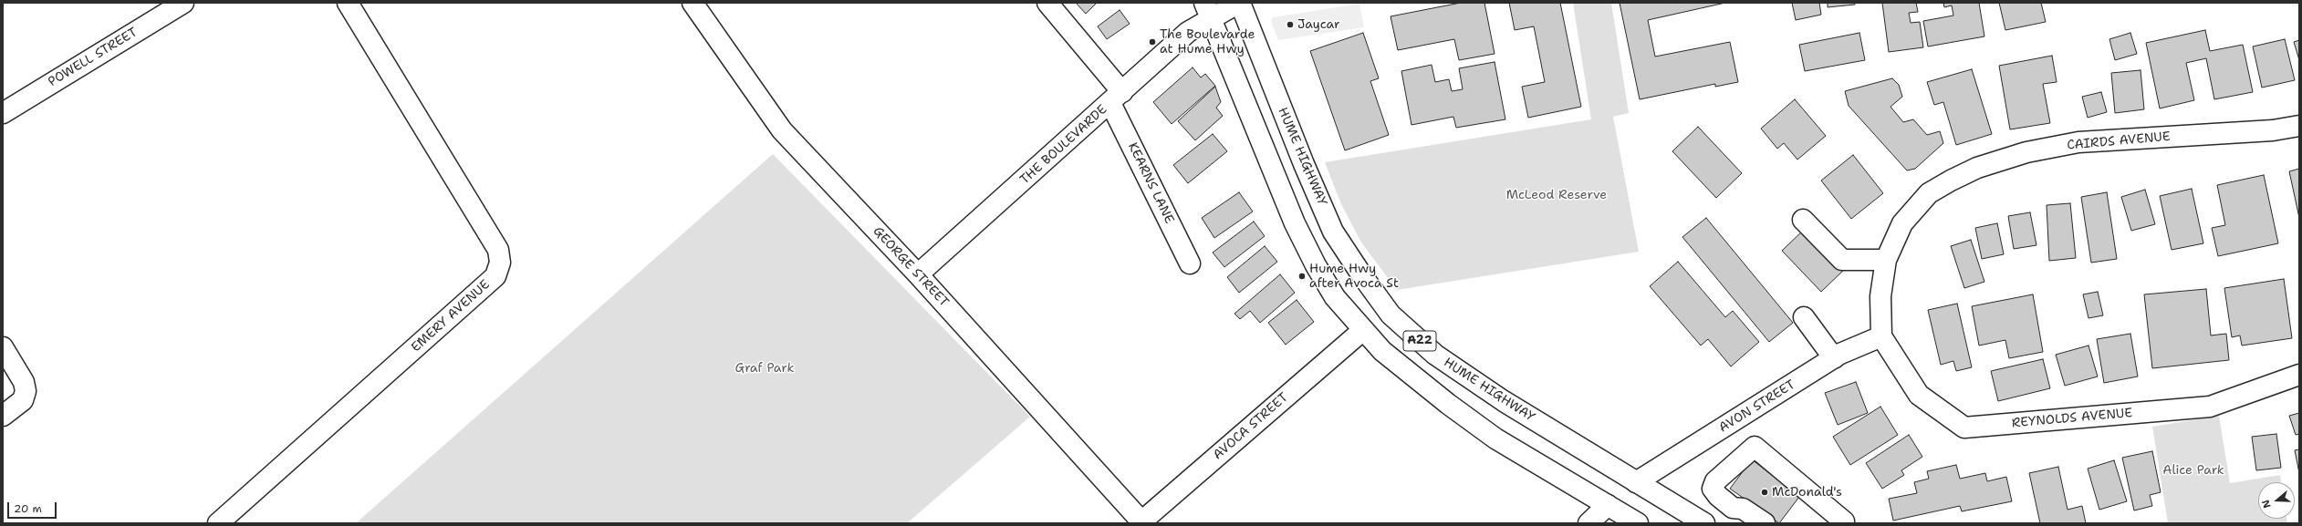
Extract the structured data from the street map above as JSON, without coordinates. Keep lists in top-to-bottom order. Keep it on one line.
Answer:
{"streets":{"main road":["POWELL STREET","CAIRDS AVENUE","THE BOULEVARDE","HUME HIGHWAY","KEARNS LANE","GEORGE STREET","EMERY AVENUE","A22","AVON STREET","REYNOLDS AVENUE","AVOCA STREET"]},"crossings":[["CAIRDS AVENUE","AVON STREET"],["CAIRDS AVENUE","REYNOLDS AVENUE"],["THE BOULEVARDE","HUME HIGHWAY"],["THE BOULEVARDE","KEARNS LANE"],["THE BOULEVARDE","GEORGE STREET"],["THE BOULEVARDE","A22"],["HUME HIGHWAY","AVON STREET"],["GEORGE STREET","AVOCA STREET"],["A22","AVOCA STREET"],["AVON STREET","REYNOLDS AVENUE"]],"parks":["McLeod Reserve","Graf Park","Alice Park"],"places":["Jaycar","The Boulevarde at Hume Hwy","Hume Hwy after Avoca St","McDonald's"],"scale_bar":"20 m","north":"left"}
